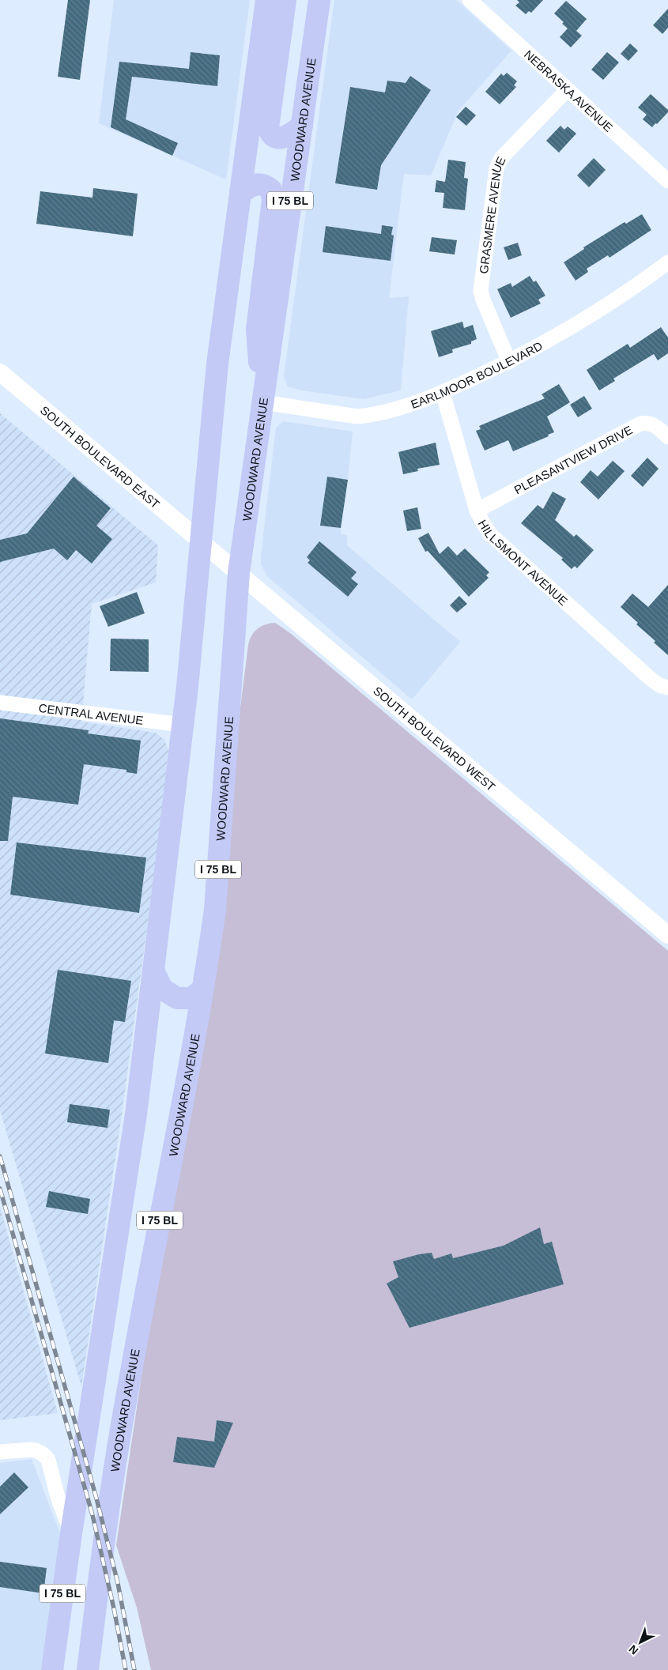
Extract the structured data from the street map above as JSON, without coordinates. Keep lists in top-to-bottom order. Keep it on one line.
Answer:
{"streets":{"main road":["WOODWARD AVENUE","I 75 BL"],"street":["NEBRASKA AVENUE","GRASMERE AVENUE","EARLMOOR BOULEVARD","SOUTH BOULEVARD EAST","PLEASANTVIEW DRIVE","HILLSMONT AVENUE","CENTRAL AVENUE","SOUTH BOULEVARD WEST"]},"crossings":[["NEBRASKA AVENUE","GRASMERE AVENUE"],["WOODWARD AVENUE","EARLMOOR BOULEVARD"],["WOODWARD AVENUE","SOUTH BOULEVARD WEST"],["I 75 BL","SOUTH BOULEVARD EAST"],["I 75 BL","CENTRAL AVENUE"],["I 75 BL","SOUTH BOULEVARD WEST"],["GRASMERE AVENUE","EARLMOOR BOULEVARD"],["EARLMOOR BOULEVARD","HILLSMONT AVENUE"],["SOUTH BOULEVARD EAST","SOUTH BOULEVARD WEST"],["PLEASANTVIEW DRIVE","HILLSMONT AVENUE"]],"north":"bottom left"}
